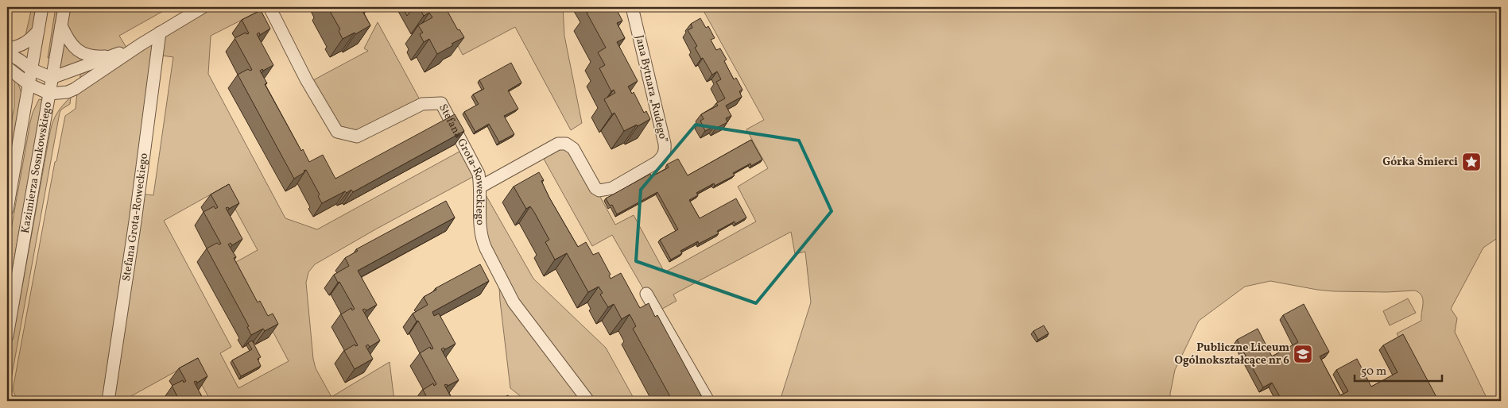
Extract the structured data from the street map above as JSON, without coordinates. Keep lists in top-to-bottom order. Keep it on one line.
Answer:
{"streets":{"street":["Jana Bytnara „Rudego”","Stefana Grota-Roweckiego","Kazimierza Sosnkowskiego"]},"crossings":[["Jana Bytnara „Rudego”","Stefana Grota-Roweckiego"]],"places":{"place":["Górka Śmierci"],"school or university":["Publiczne Liceum Ogólnokształcące nr 6"]},"scale_bar":"50 m"}
